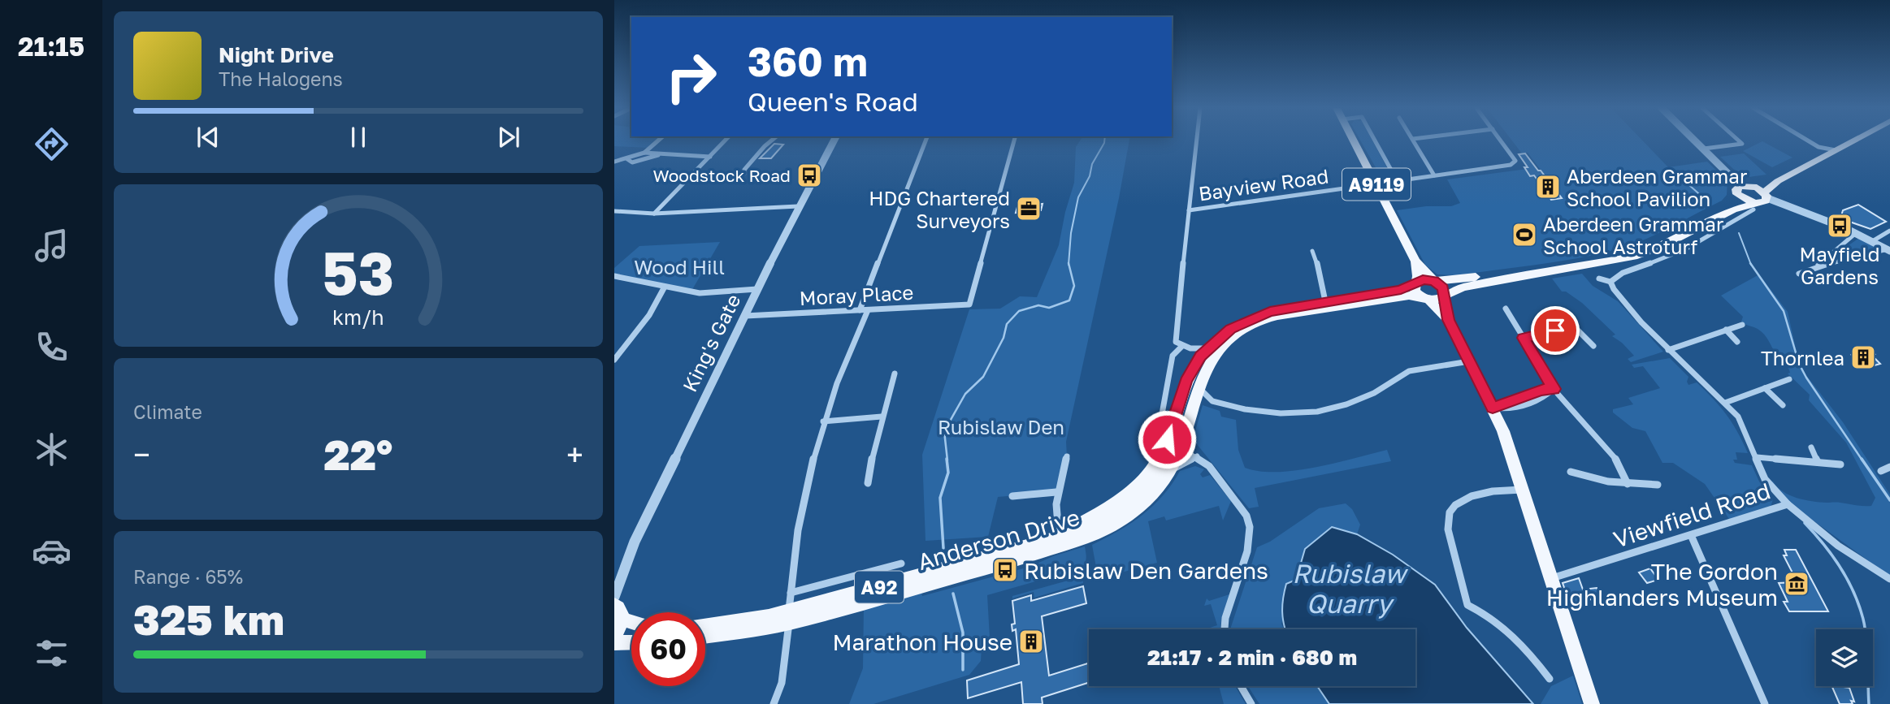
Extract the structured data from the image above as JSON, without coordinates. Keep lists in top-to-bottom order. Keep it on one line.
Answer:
{"streets":{"main road":["A9119","Anderson Drive","A92"],"street":["Bayview Road","Moray Place","King's Gate","Viewfield Road"]},"crossings":[["Bayview Road","A9119"],["A9119","Anderson Drive"],["A9119","A92"],["Moray Place","King's Gate"],["Anderson Drive","A92"]],"water":["Rubislaw Quarry"],"parks":["Wood Hill","Rubislaw Den"],"places":{"bus stop":["Woodstock Road","Mayfield Gardens","Rubislaw Den Gardens"],"building":["Aberdeen Grammar School Pavilion","Thornlea","Marathon House"],"office":["HDG Chartered Surveyors"],"sports":["Aberdeen Grammar School Astroturf"],"museum":["The Gordon Highlanders Museum"]},"page":{"tabs":"21:15","turn":["360 m","Queen's Road"],"song":["Night Drive","The Halogens"],"tile":["Climate",["Range · 65%","325 km"]],"heat":["−","22°","+"],"limit":"60","trip":"21:17 · 2 min · 680 m","gauge":["53","km/h"]}}
